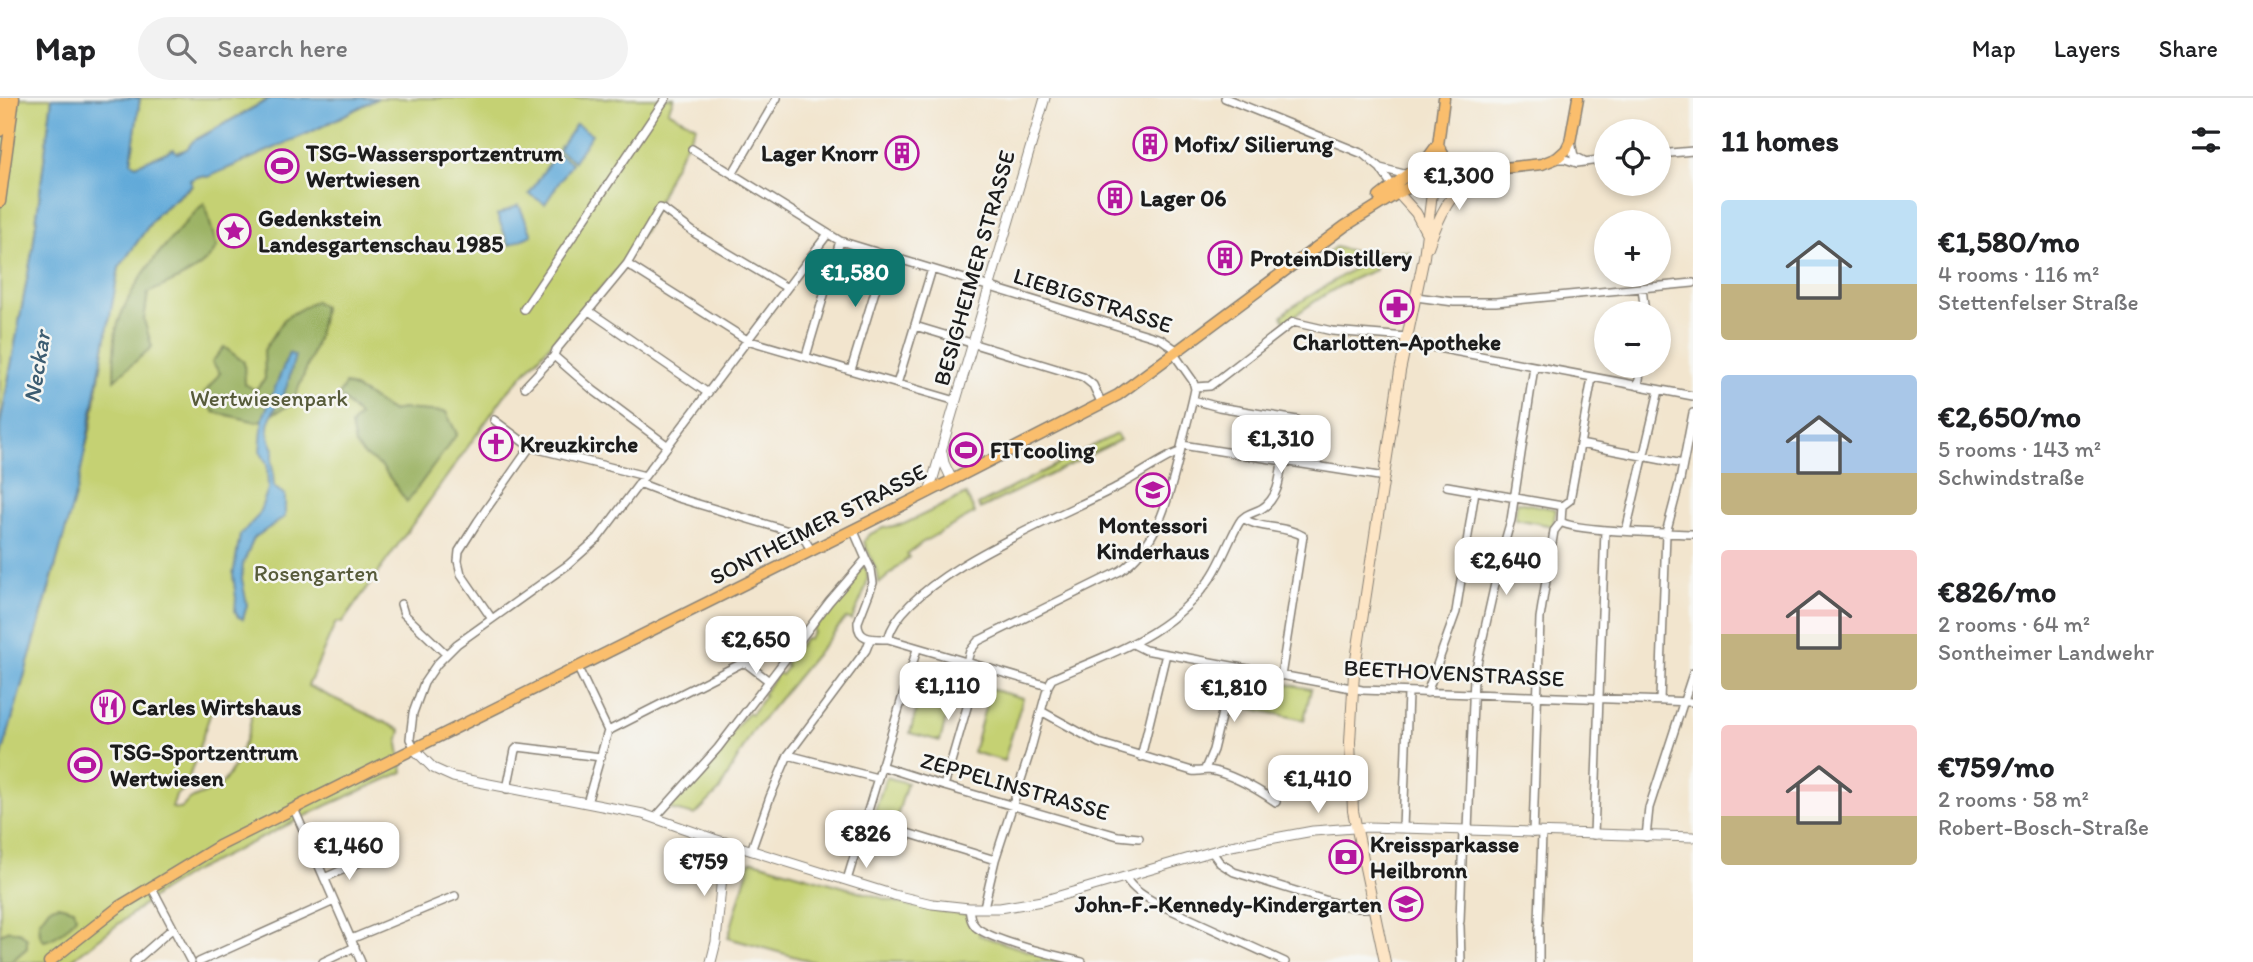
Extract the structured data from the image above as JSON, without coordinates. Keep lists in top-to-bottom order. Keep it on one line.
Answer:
{"streets":{"main road":["SONTHEIMER STRASSE"],"street":["BESIGHEIMER STRASSE","LIEBIGSTRASSE","BEETHOVENSTRASSE","ZEPPELINSTRASSE"]},"crossings":[["BESIGHEIMER STRASSE","LIEBIGSTRASSE"],["BESIGHEIMER STRASSE","SONTHEIMER STRASSE"],["LIEBIGSTRASSE","SONTHEIMER STRASSE"]],"water":["Neckar"],"parks":["Wertwiesenpark","Rosengarten"],"places":{"building":["Mofix/ Silierung","Lager Knorr","Lager 06","ProteinDistillery"],"sports":["TSG-Wassersportzentrum Wertwiesen","FITcooling","TSG-Sportzentrum Wertwiesen"],"place":["Gedenkstein Landesgartenschau 1985"],"pharmacy":["Charlotten-Apotheke"],"church":["Kreuzkirche"],"school or university":["Montessori Kinderhaus","John-F.-Kennedy-Kindergarten"],"restaurant":["Carles Wirtshaus"],"bank":["Kreissparkasse Heilbronn"]},"page":{"header":"Map","search":"Search here","nav":["Map","Layers","Share"],"heading":"11 homes","map_buttons":["+","−"],"price":["€1,300","€1,580","€1,310","€2,640","€2,650","€1,110","€1,810","€1,410","€826","€1,460","€759"],"list":[{"name":"€1,580/mo","note":"4 rooms · 116 m² · Stettenfelser Straße"},{"name":"€2,650/mo","note":"5 rooms · 143 m² · Schwindstraße"},{"name":"€826/mo","note":"2 rooms · 64 m² · Sontheimer Landwehr"},{"name":"€759/mo","note":"2 rooms · 58 m² · Robert-Bosch-Straße"}]}}
